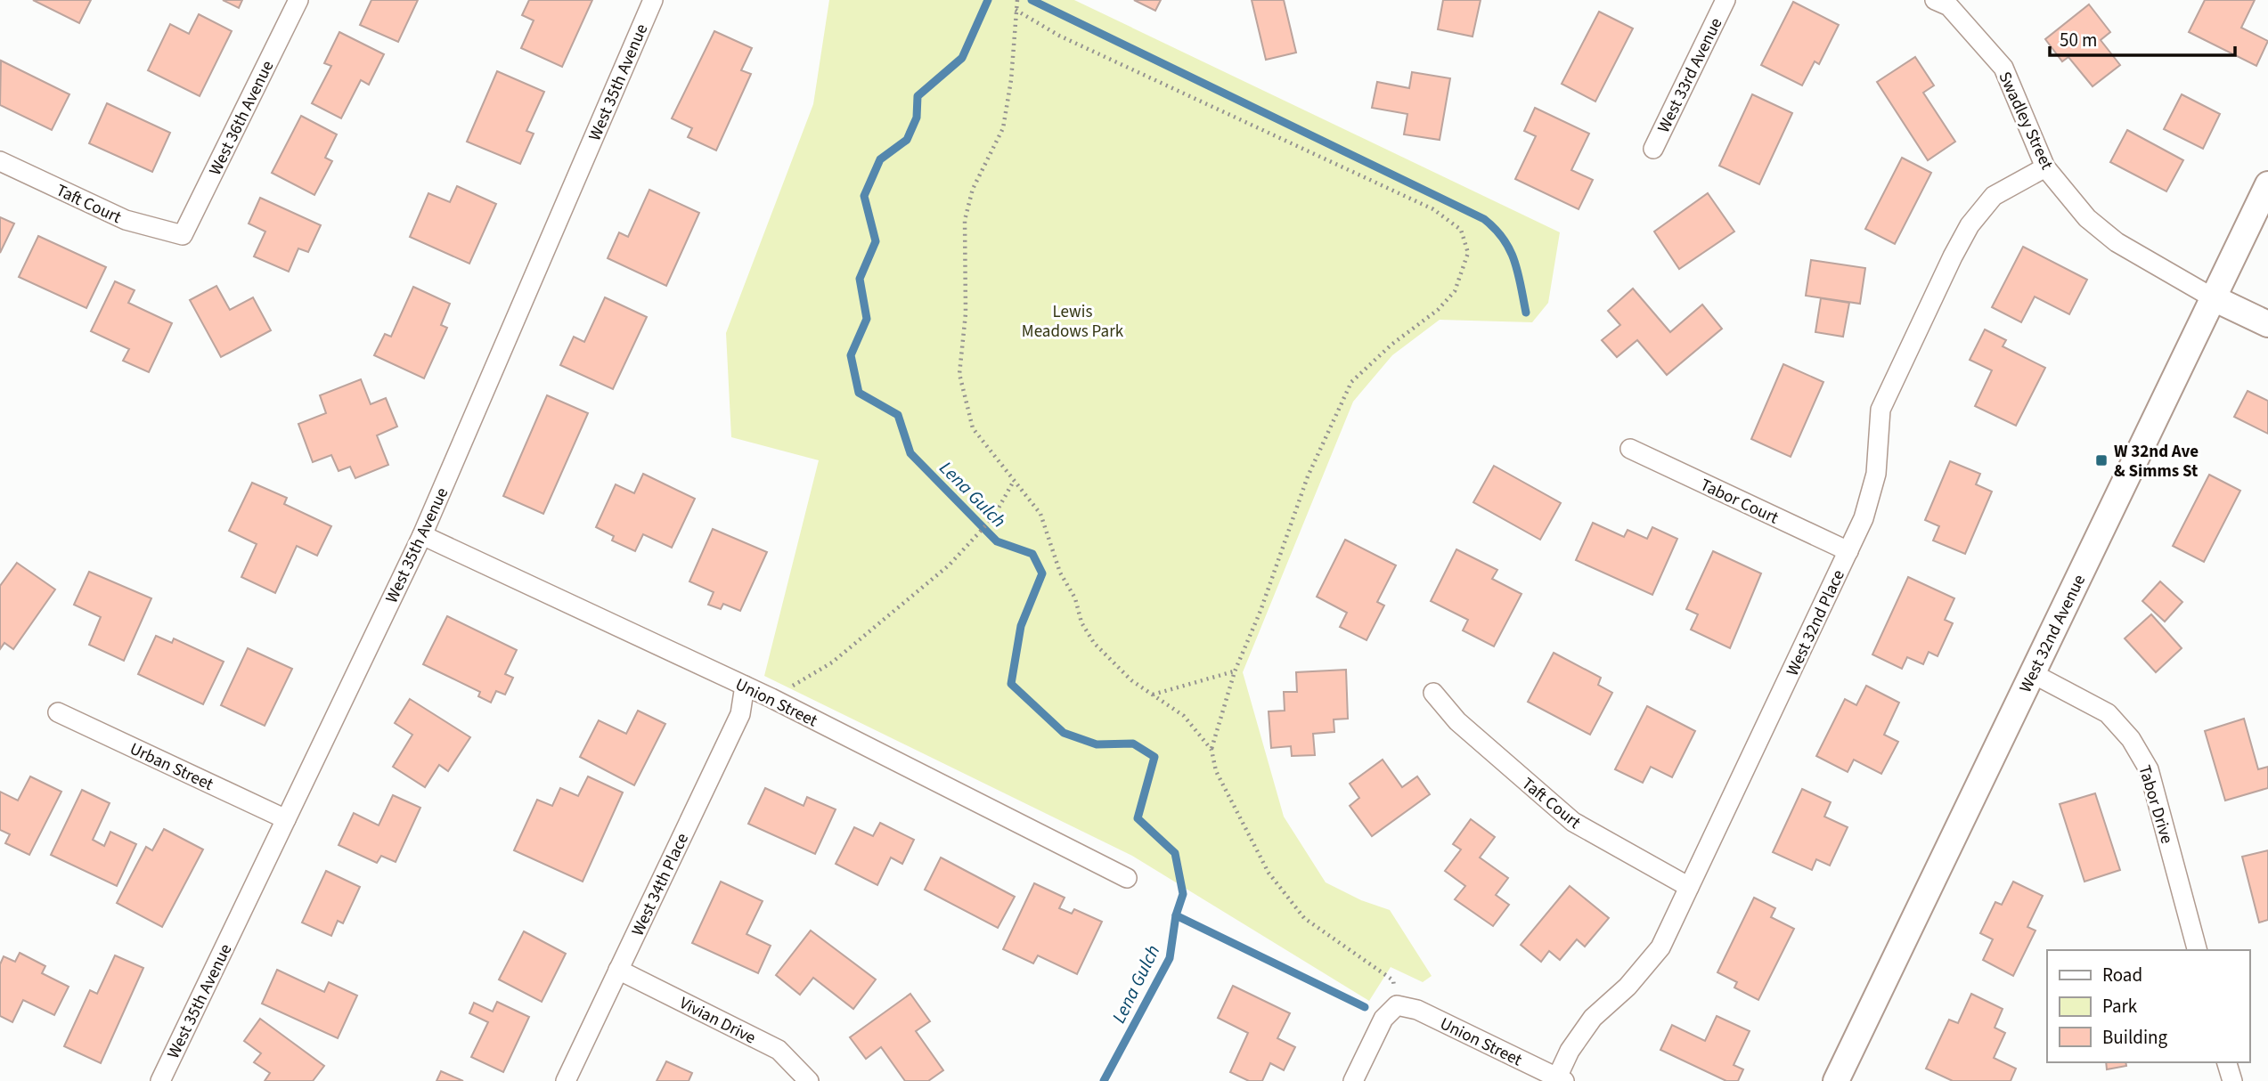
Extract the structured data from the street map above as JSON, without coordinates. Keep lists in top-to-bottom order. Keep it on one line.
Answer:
{"streets":{"street":["West 33rd Avenue","West 35th Avenue","West 36th Avenue","Swadley Street","Taft Court","Tabor Court","West 32nd Place","West 32nd Avenue","Union Street","Urban Street","Tabor Drive","West 34th Place","Vivian Drive"]},"crossings":[["West 35th Avenue","Union Street"],["West 35th Avenue","Urban Street"],["West 36th Avenue","Taft Court"],["Swadley Street","West 32nd Place"],["Swadley Street","West 32nd Avenue"],["Taft Court","West 32nd Place"],["Tabor Court","West 32nd Place"],["West 32nd Place","Union Street"],["West 32nd Avenue","Tabor Drive"],["Union Street","West 34th Place"],["West 34th Place","Vivian Drive"]],"water":["Lena Gulch"],"parks":["Lewis Meadows Park"],"places":{"transit":["W 32nd Ave & Simms St"]},"legend":["Road","Park","Building"],"scale_bar":"50 m"}
